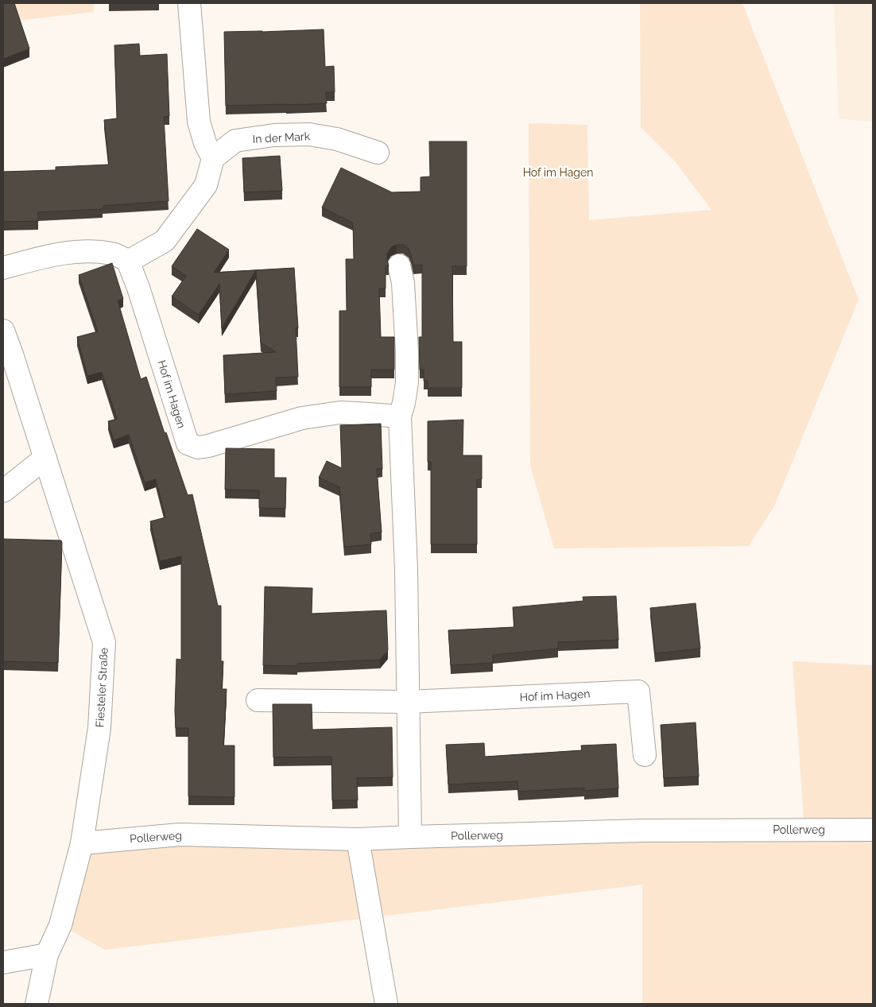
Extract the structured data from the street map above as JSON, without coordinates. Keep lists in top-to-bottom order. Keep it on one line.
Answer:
{"streets":{"street":["In der Mark","Hof im Hagen","Fiesteler Straße","Pollerweg"]},"crossings":[["Fiesteler Straße","Pollerweg"]],"parks":["Hof im Hagen"]}
